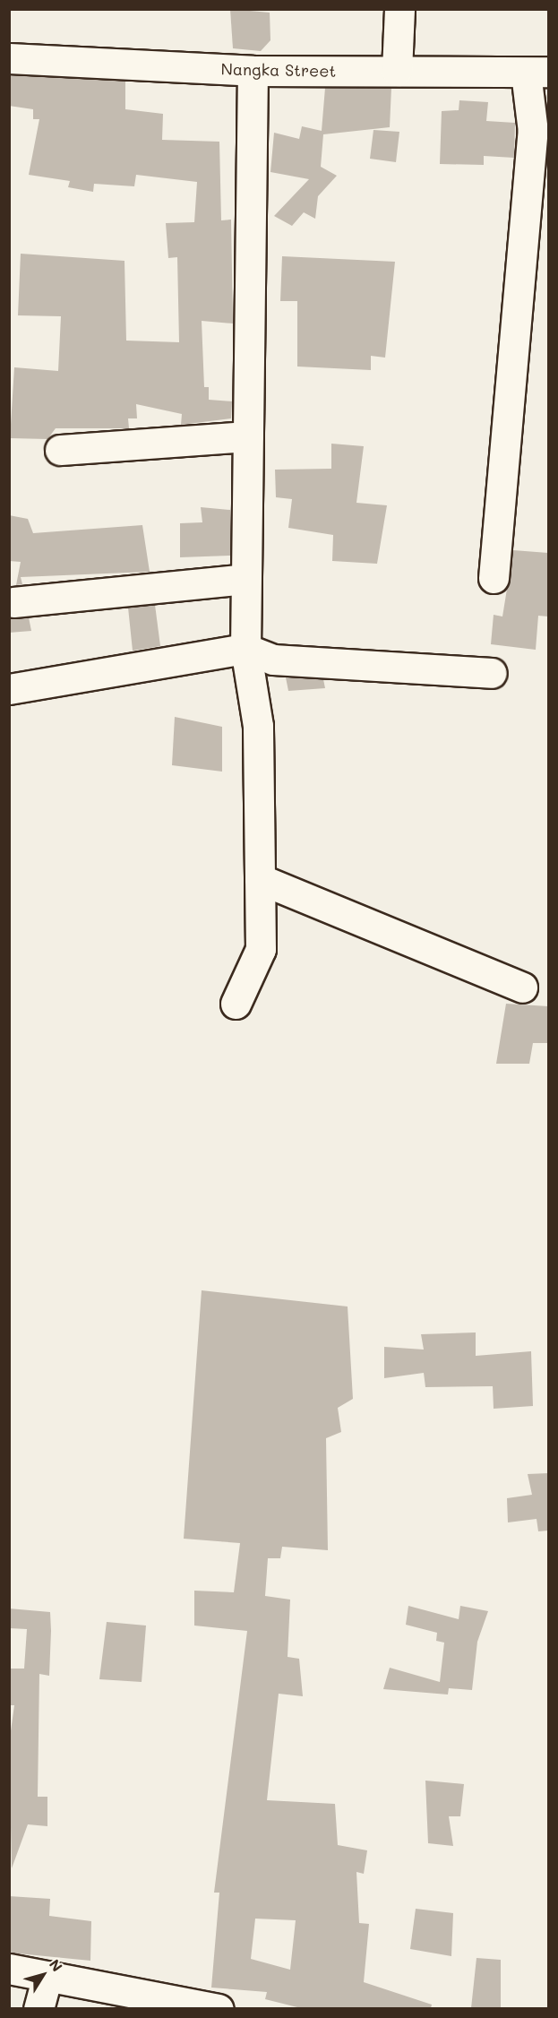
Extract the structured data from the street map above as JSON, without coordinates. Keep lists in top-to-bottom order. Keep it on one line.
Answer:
{"streets":{"street":["Nangka Street"]},"north":"top right"}
